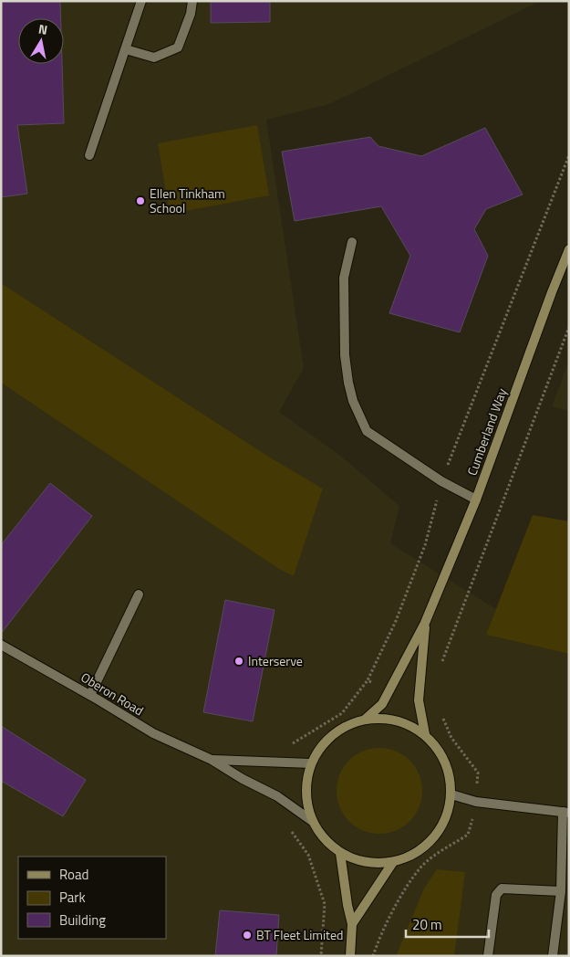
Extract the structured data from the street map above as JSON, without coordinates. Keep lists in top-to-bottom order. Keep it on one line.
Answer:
{"streets":{"main road":["Cumberland Way"],"street":["Oberon Road"]},"crossings":[["Cumberland Way","Oberon Road"]],"places":["Ellen Tinkham School","Interserve","BT Fleet Limited"],"legend":["Road","Park","Building"],"scale_bar":"20 m","north":"top"}
